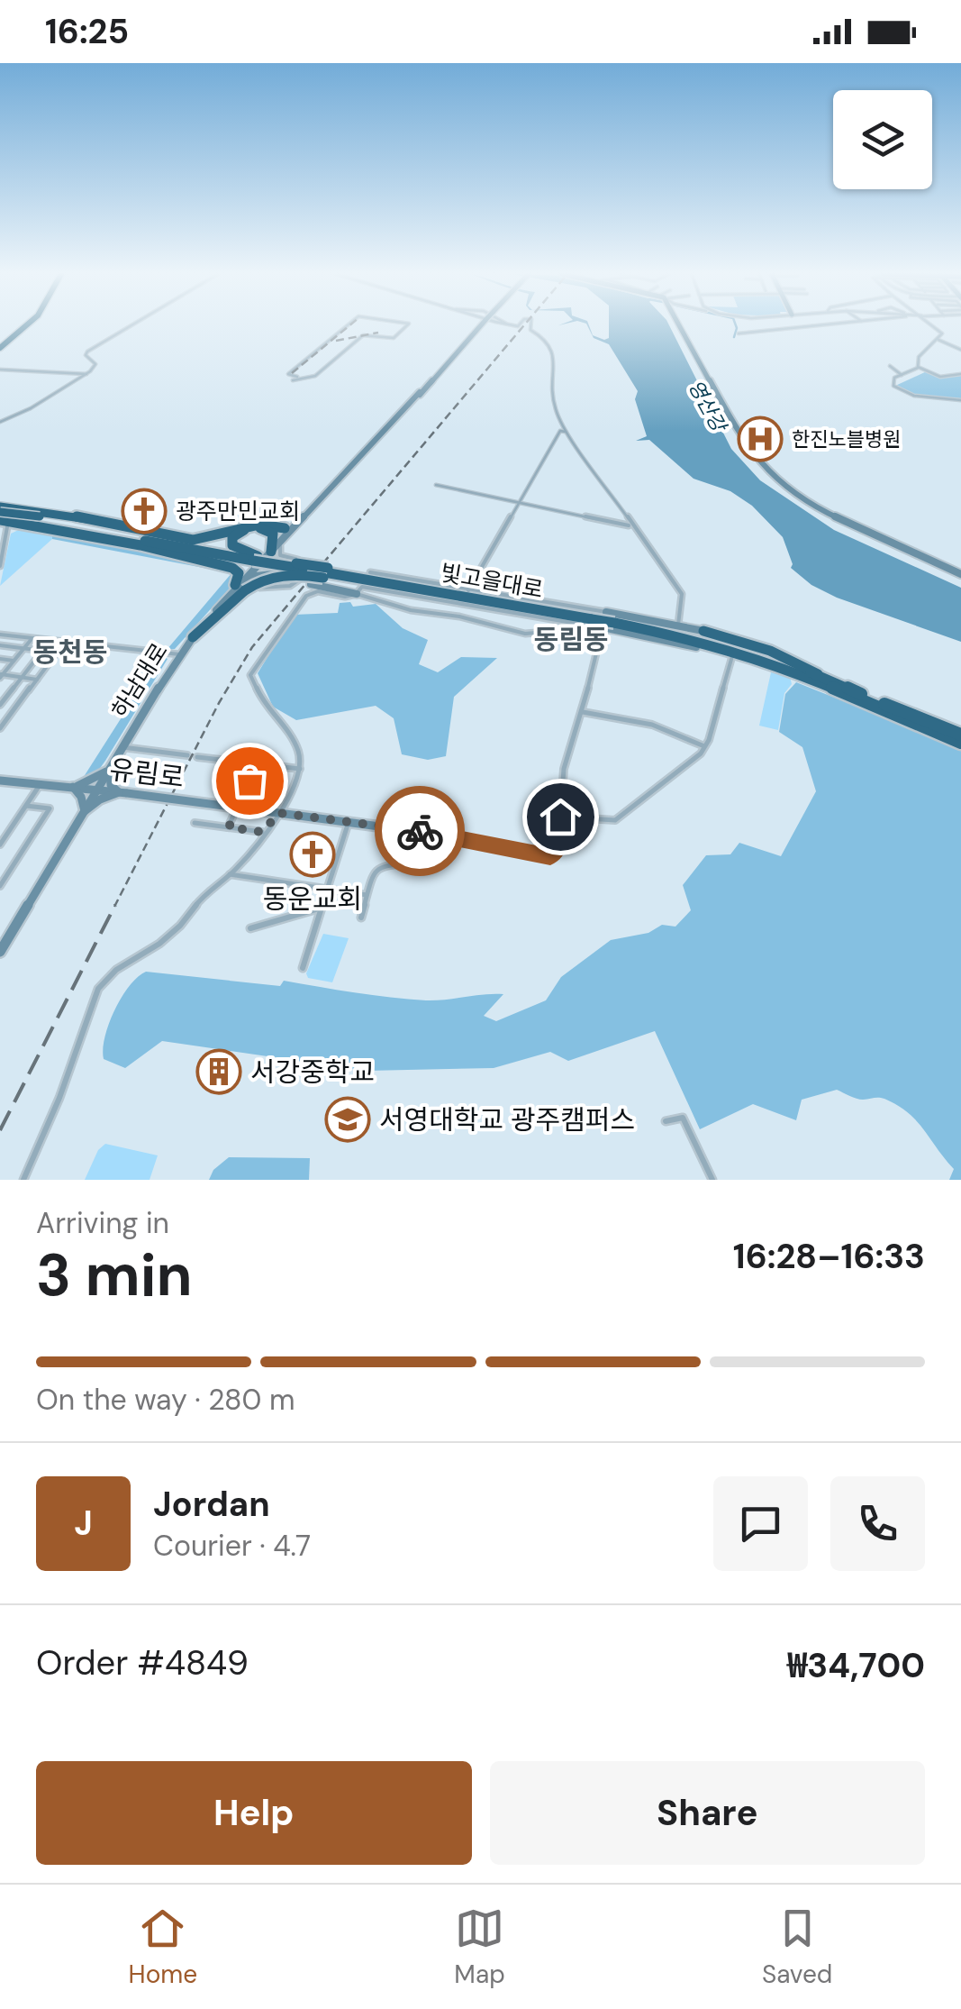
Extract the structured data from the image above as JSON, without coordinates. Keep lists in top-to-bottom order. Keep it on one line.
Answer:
{"streets":{"highway":["빛고을대로"],"street":["하남대로","유림로"]},"crossings":[["빛고을대로","하남대로"],["하남대로","유림로"]],"districts":["동림동","동천동"],"water":["영산강"],"places":{"hospital":["한진노블병원"],"church":["광주만민교회","동운교회"],"building":["서강중학교"],"school or university":["서영대학교 광주캠퍼스"]},"page":{"status":"16:25","heading":["3 min","Arriving in","16:28–16:33"],"panel":["Jordan","Courier · 4.7","Order #4849","₩34,700"],"bar":"On the way · 280 m","round":"J","buttons":["Help","Share"],"tabs":["Home","Map","Saved"]}}
